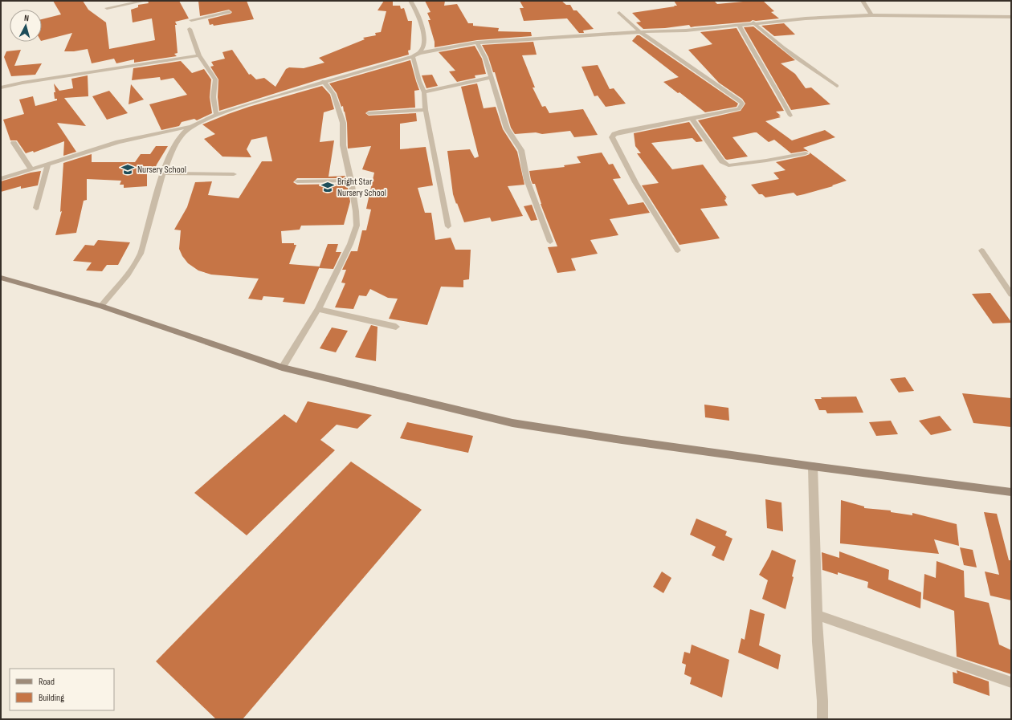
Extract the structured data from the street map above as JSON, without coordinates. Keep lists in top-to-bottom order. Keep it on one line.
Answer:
{"places":{"school or university":["Nursery School","Bright Star Nursery School"]},"legend":["Road","Building"],"north":"top"}
